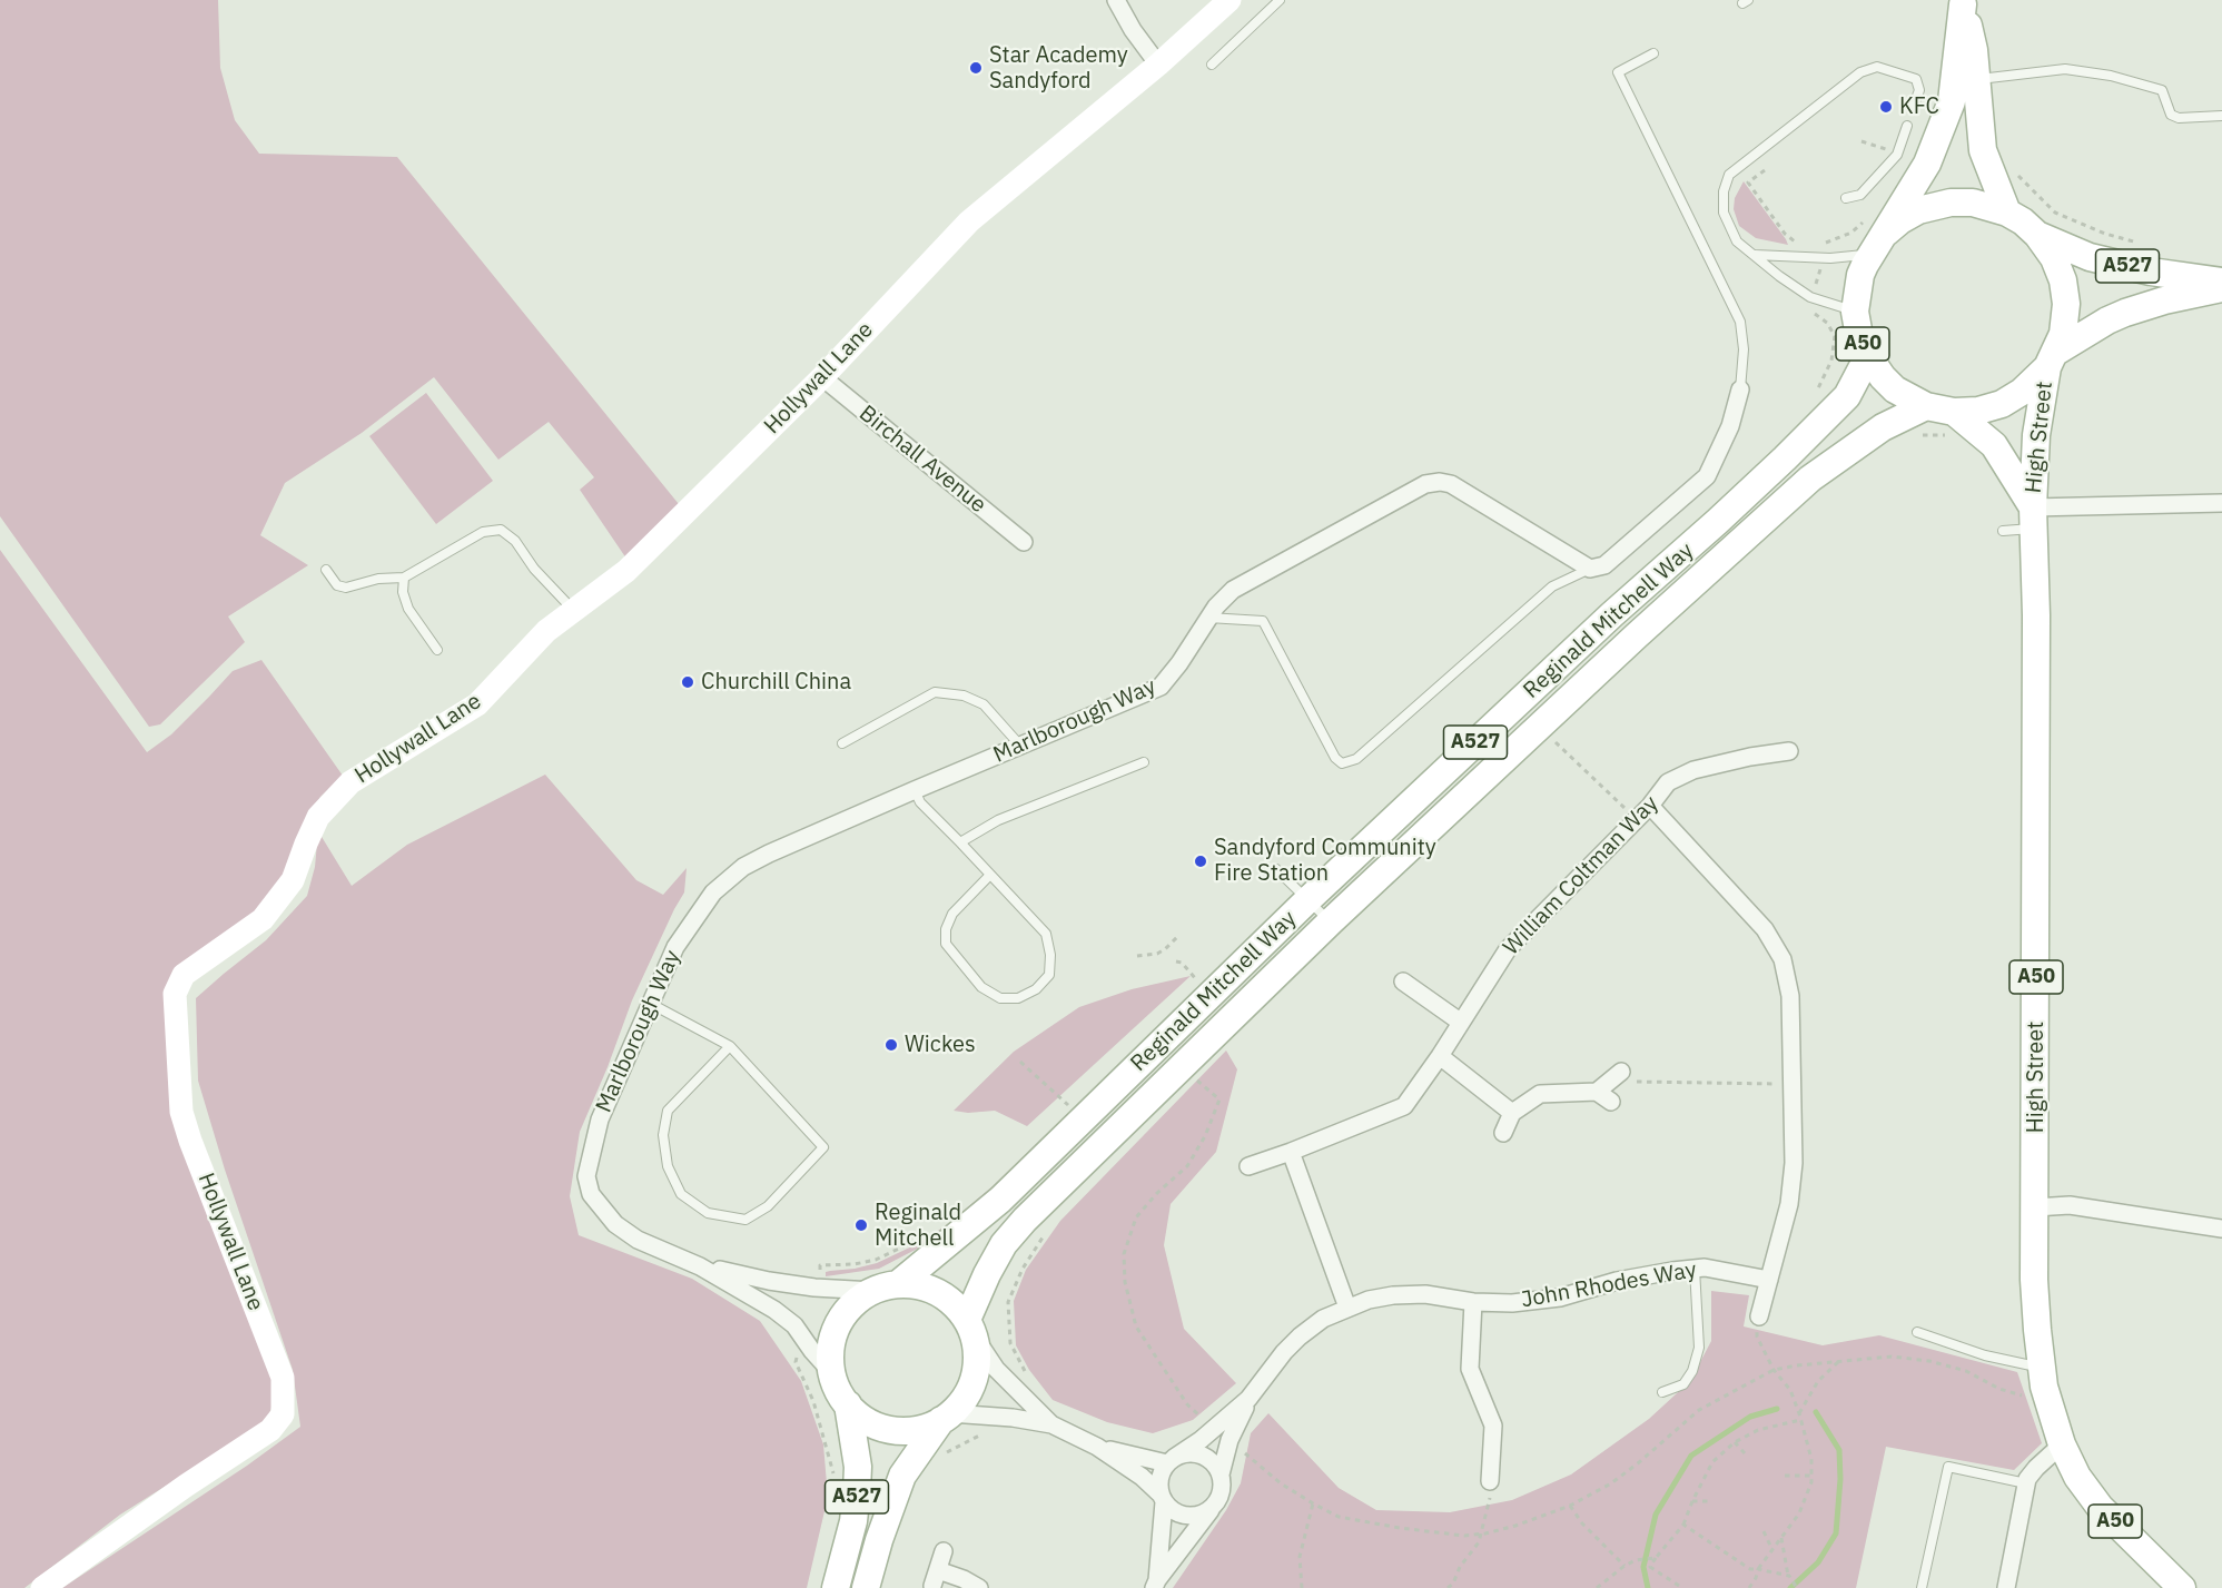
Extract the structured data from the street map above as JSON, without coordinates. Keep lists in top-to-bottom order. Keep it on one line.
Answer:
{"streets":{"main road":["A527","A50","High Street","Reginald Mitchell Way"],"street":["Hollywall Lane","Birchall Avenue","Marlborough Way","William Coltman Way","John Rhodes Way"]},"crossings":[["A527","A50"],["A527","High Street"],["A527","Reginald Mitchell Way"],["A527","Marlborough Way"],["A50","High Street"],["A50","Reginald Mitchell Way"],["Hollywall Lane","Birchall Avenue"],["High Street","Reginald Mitchell Way"],["Reginald Mitchell Way","Marlborough Way"]],"places":["Star Academy Sandyford","KFC","Churchill China","Sandyford Community Fire Station","Wickes","Reginald Mitchell"]}
